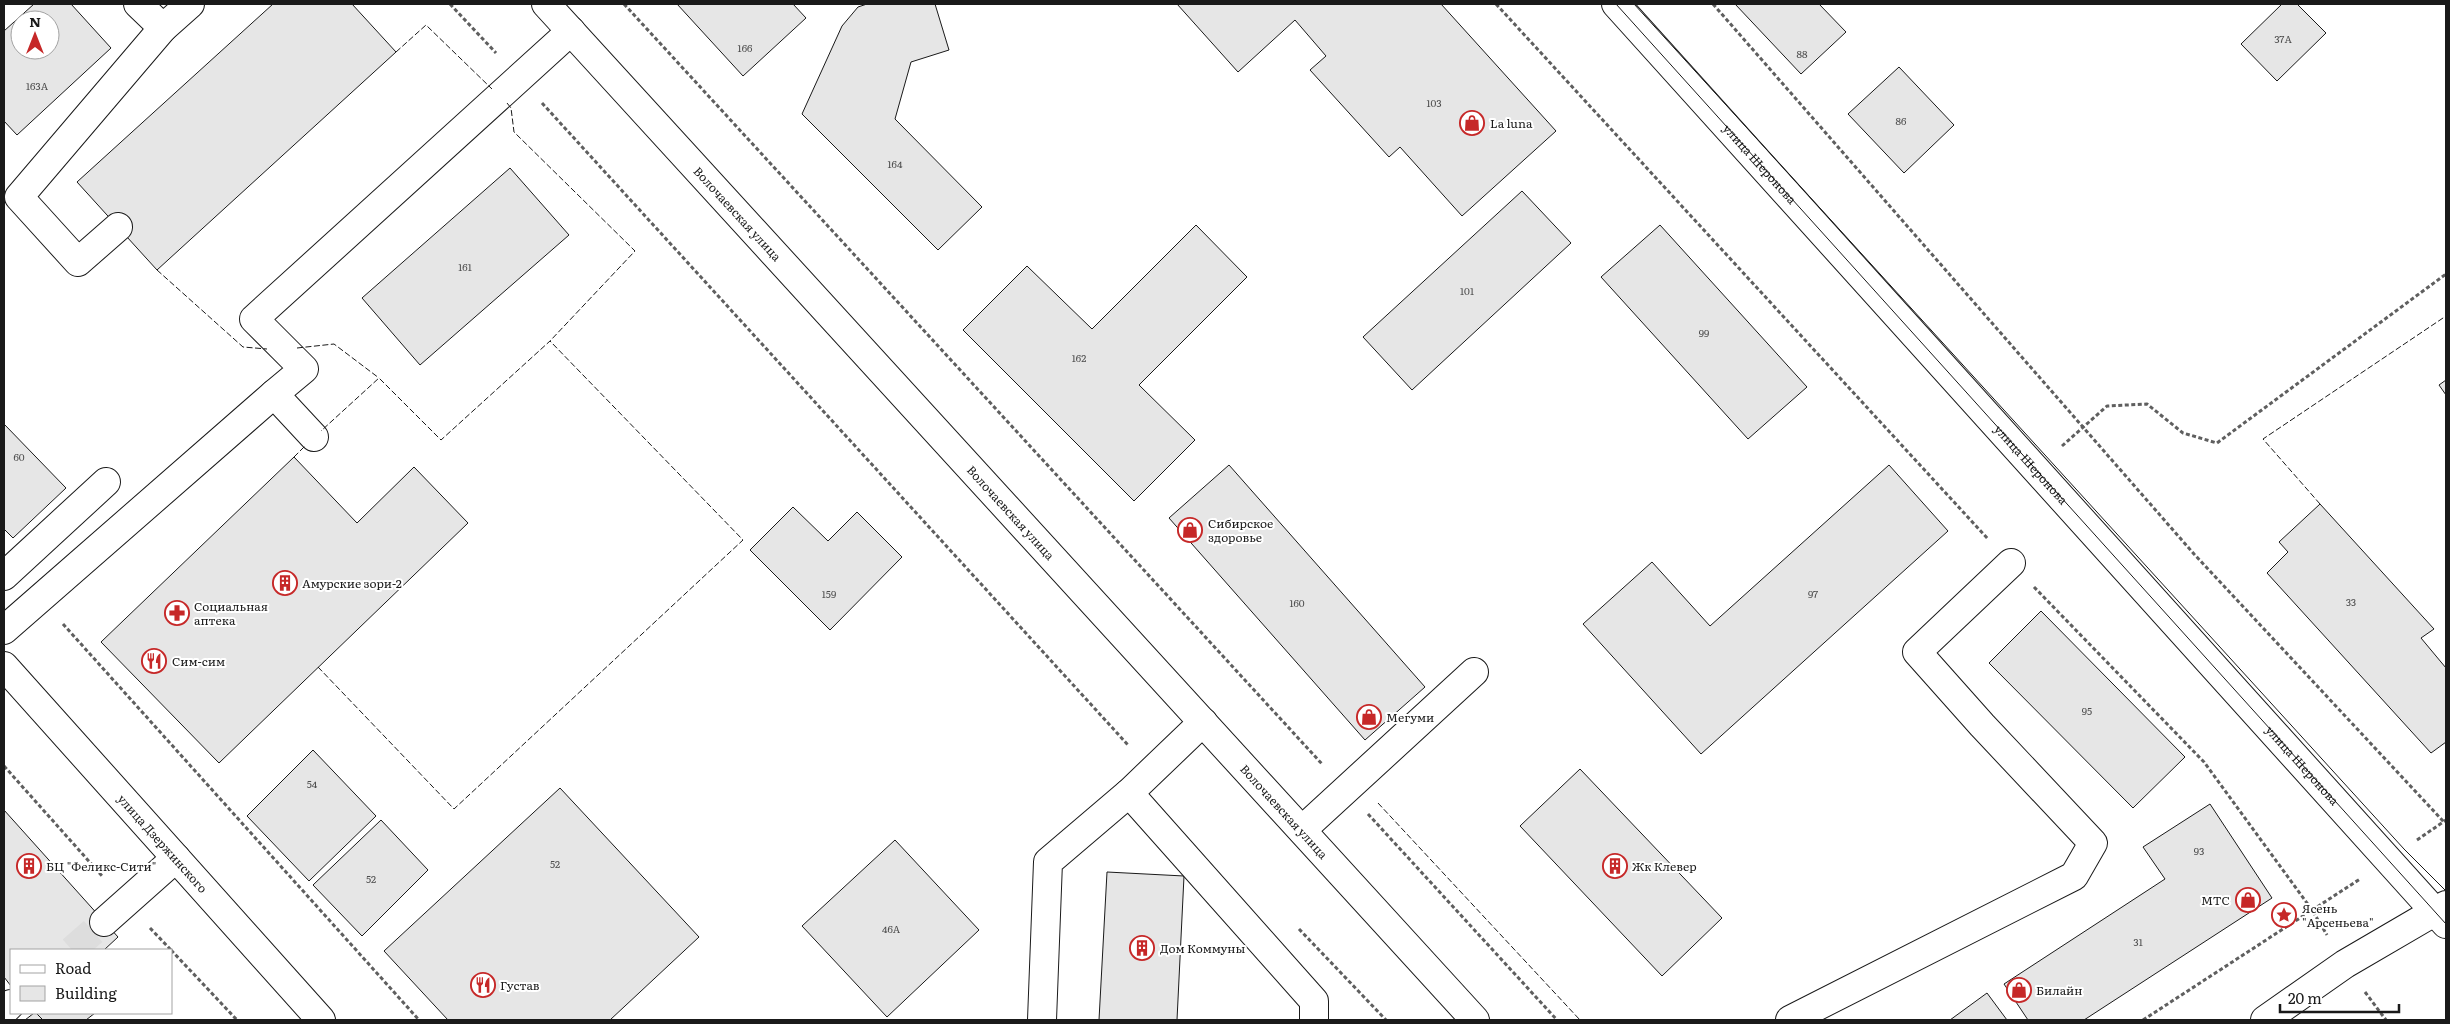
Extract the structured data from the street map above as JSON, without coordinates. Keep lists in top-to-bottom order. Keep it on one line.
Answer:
{"streets":{"main road":["улица Шеронова","Волочаевская улица","улица Дзержинского"]},"places":{"shop":["La luna","Сибирское здоровье","Мегуми","МТС","Билайн"],"building":["Амурские зори-2","БЦ \"Феликс-Сити\"","Жк Клевер","Дом Коммуны"],"pharmacy":["Социальная аптека"],"restaurant":["Сим-сим","Густав"],"place":["Ясень \"Арсеньева\""]},"house_numbers":["37А","166","88","163А","103","86","164","161","101","99","162","60","159","97","33","160","95","54","93","52","52","46А","31"],"legend":["Road","Building"],"scale_bar":"20 m","north":"top"}
